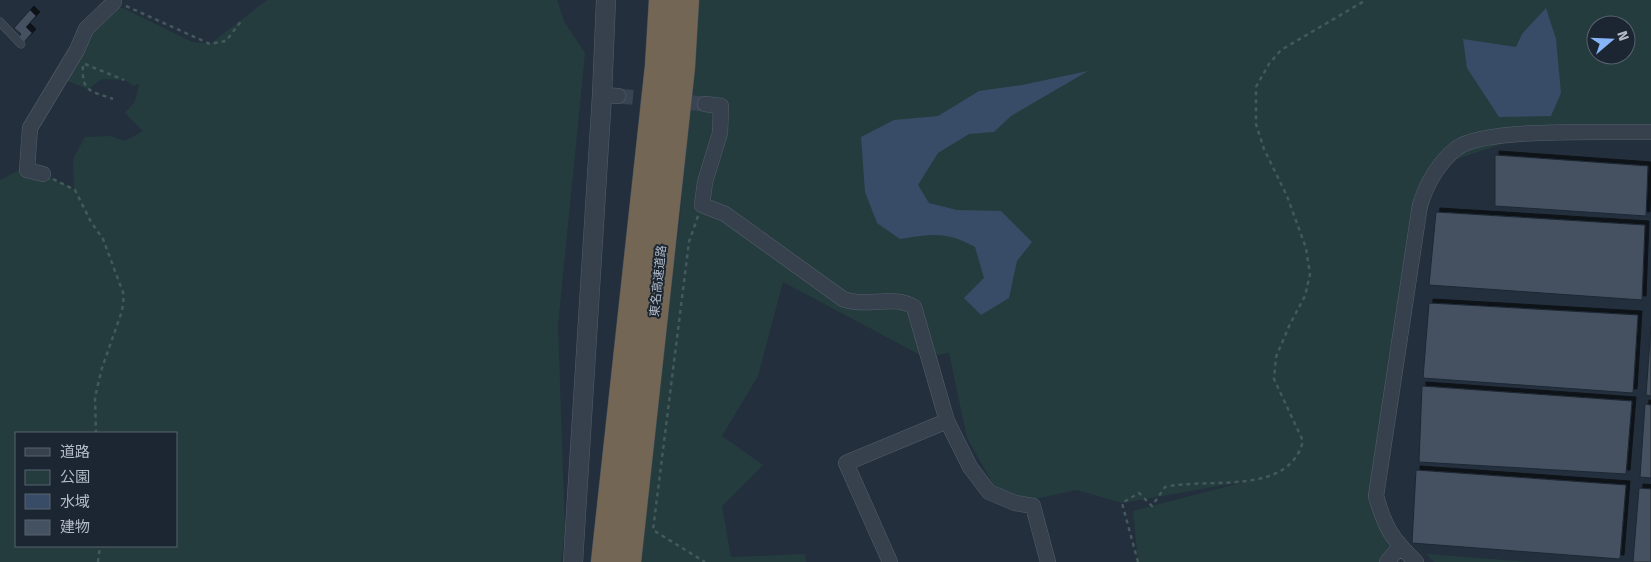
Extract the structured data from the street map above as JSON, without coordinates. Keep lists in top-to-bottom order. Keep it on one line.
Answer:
{"streets":{"highway":["東名高速道路"]},"legend":["道路","公園","水域","建物"],"north":"right"}
